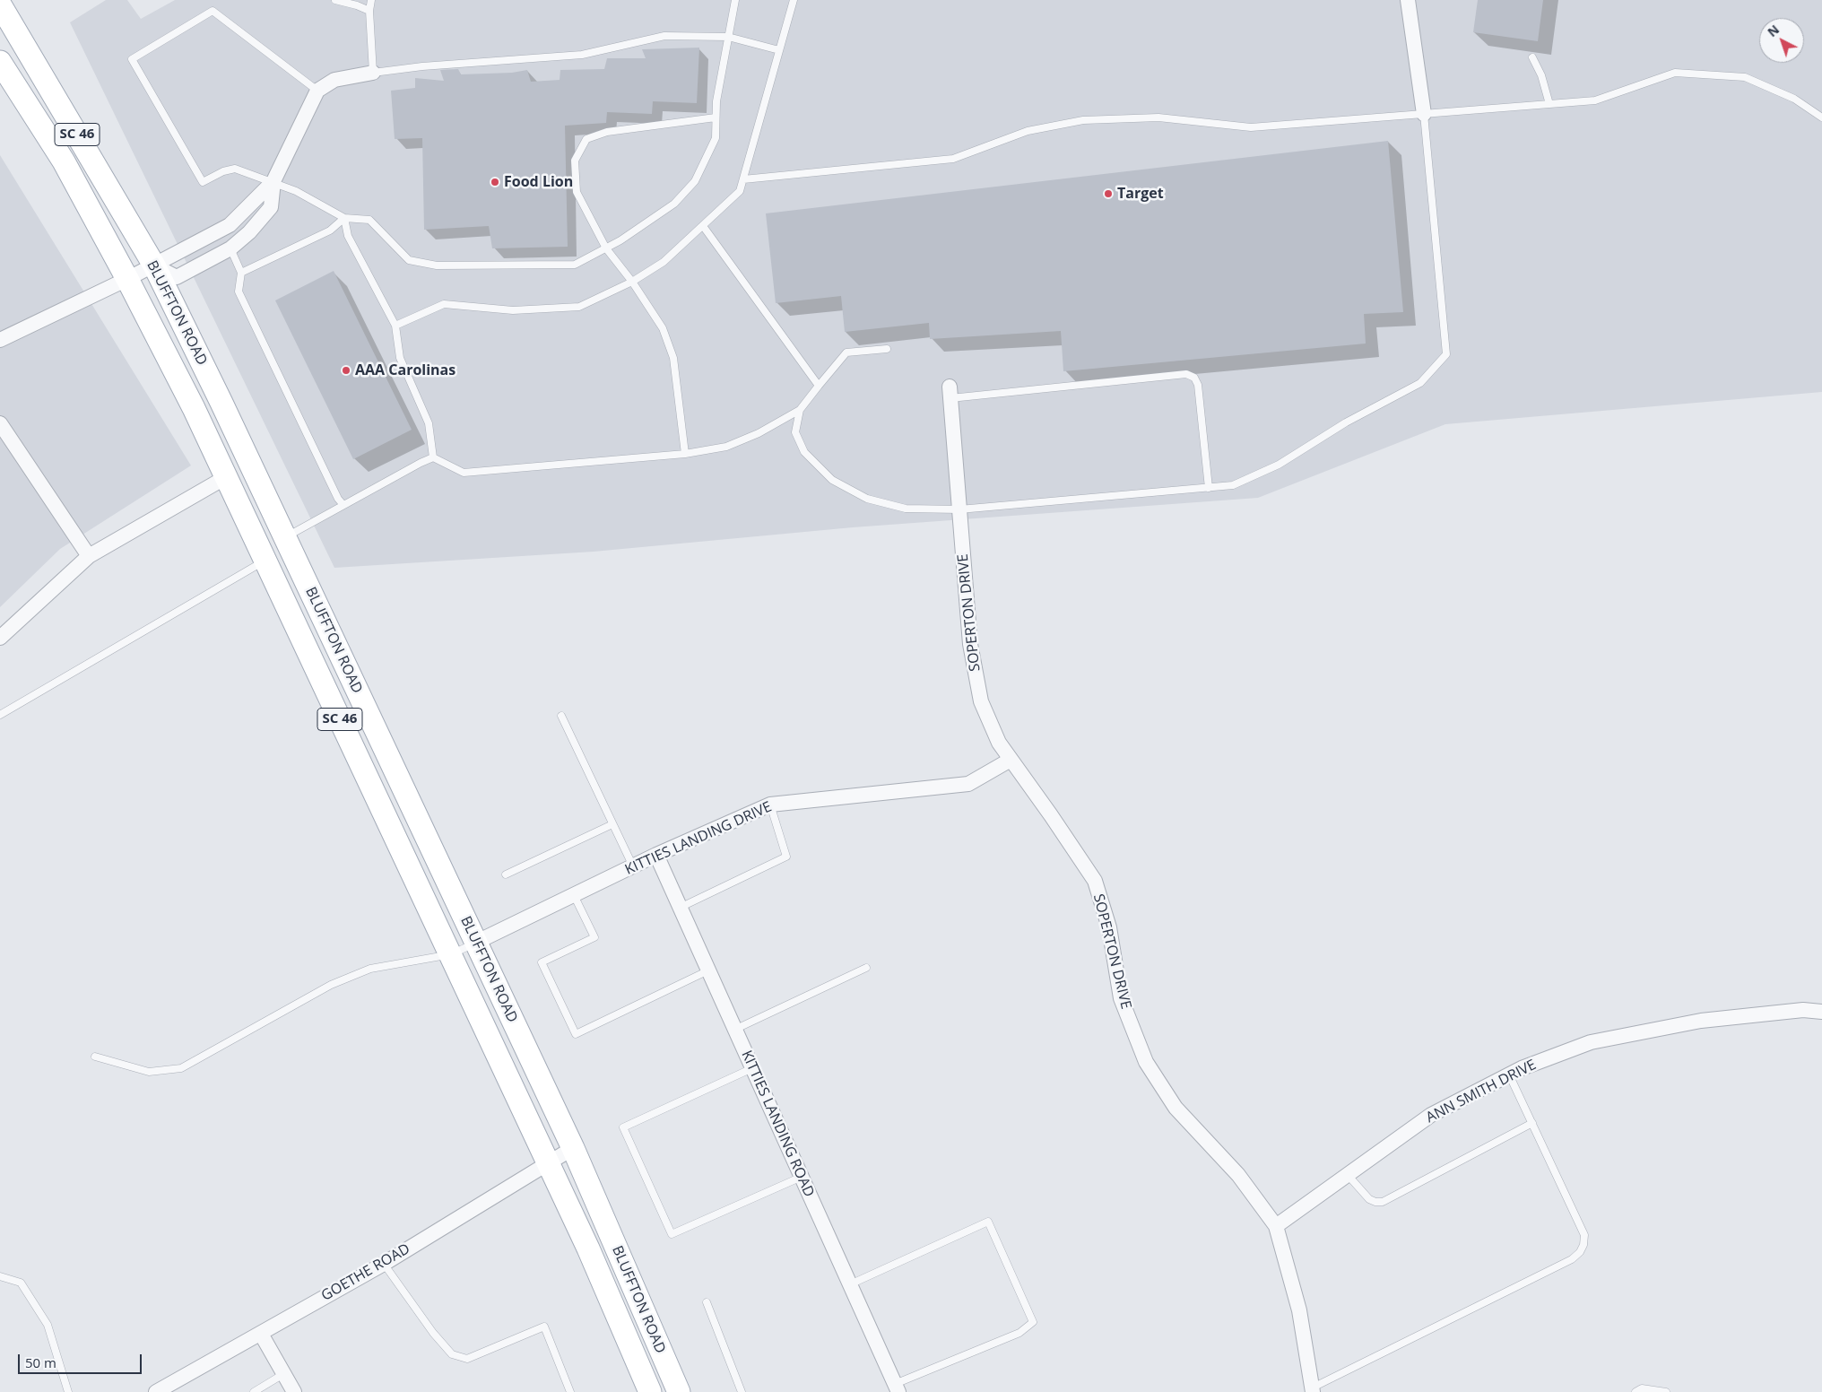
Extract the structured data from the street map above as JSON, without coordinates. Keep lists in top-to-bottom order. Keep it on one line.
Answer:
{"streets":{"main road":["SC 46","BLUFFTON ROAD"],"street":["SOPERTON DRIVE","KITTIES LANDING DRIVE","ANN SMITH DRIVE","KITTIES LANDING ROAD","GOETHE ROAD"]},"crossings":[["BLUFFTON ROAD","KITTIES LANDING DRIVE"],["BLUFFTON ROAD","GOETHE ROAD"],["SOPERTON DRIVE","KITTIES LANDING DRIVE"],["SOPERTON DRIVE","ANN SMITH DRIVE"],["KITTIES LANDING DRIVE","KITTIES LANDING ROAD"]],"places":["Food Lion","Target","AAA Carolinas"],"scale_bar":"50 m","north":"top left"}
